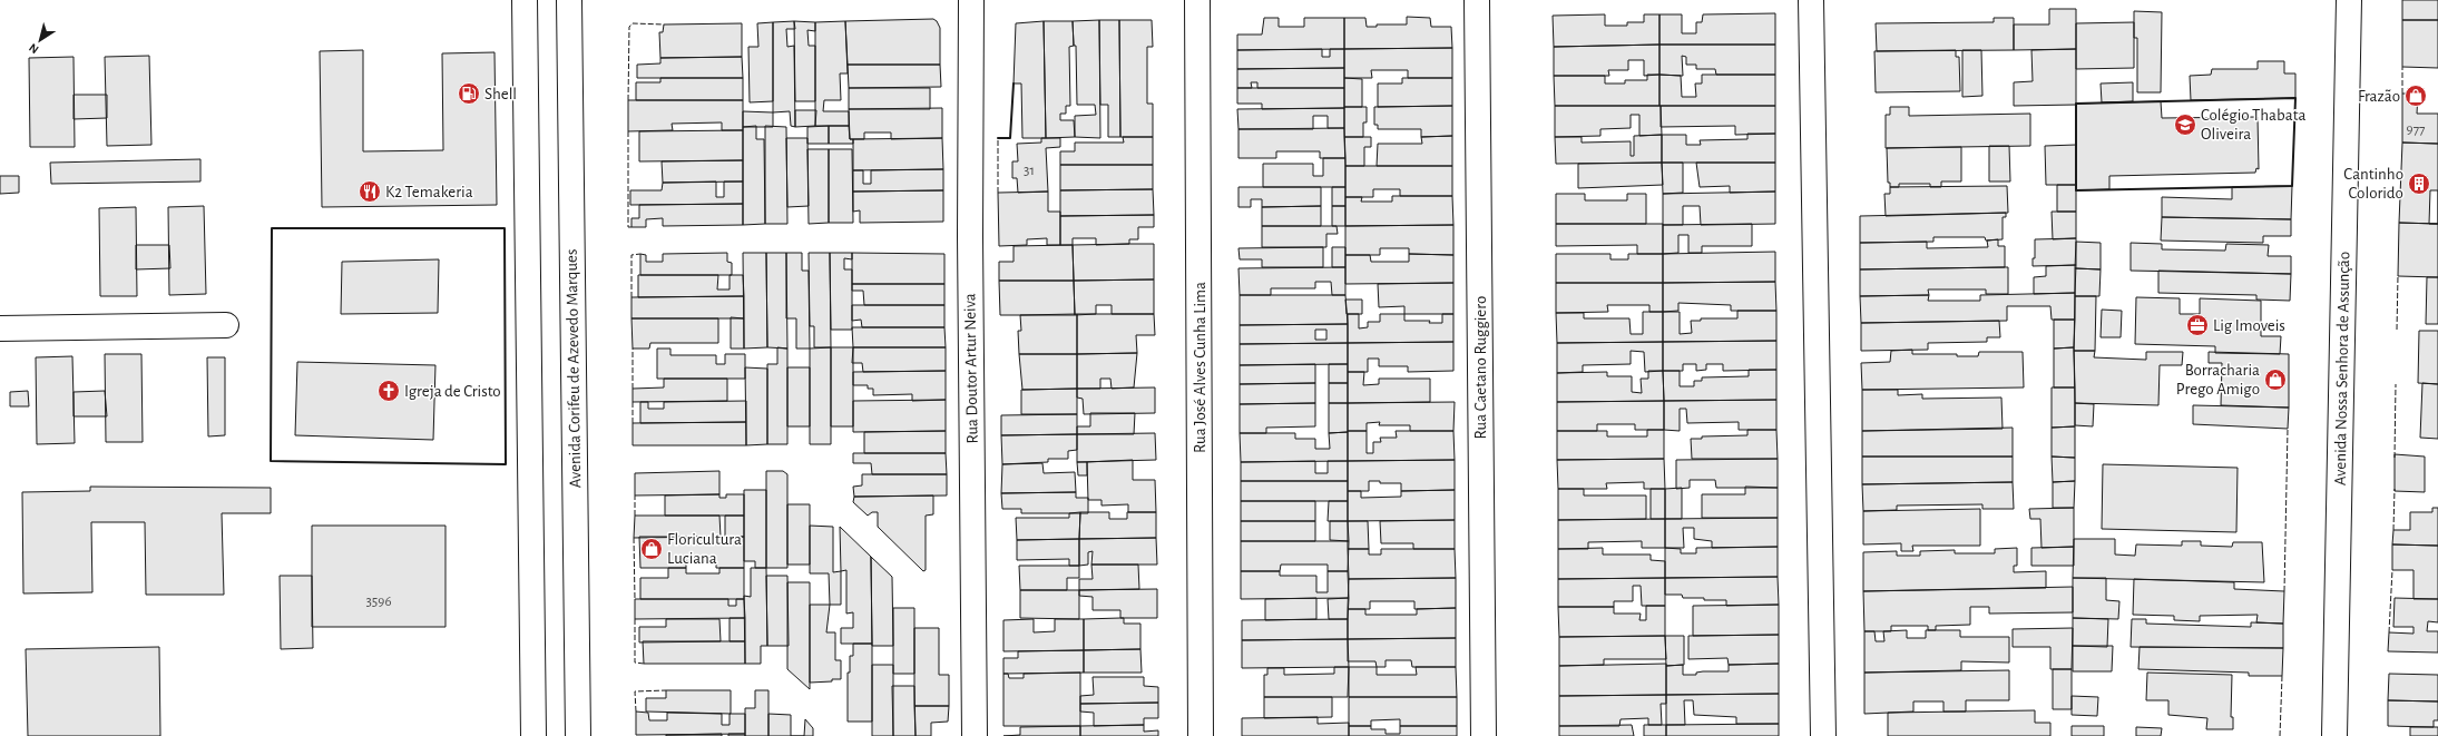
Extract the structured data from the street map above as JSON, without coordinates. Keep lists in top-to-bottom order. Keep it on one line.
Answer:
{"streets":{"street":["Rua José Alves Cunha Lima","Rua Caetano Ruggiero","Avenida Corifeu de Azevedo Marques","Rua Doutor Artur Neiva","Avenida Nossa Senhora de Assunção"]},"places":{"fuel station":["Shell"],"shop":["Frazão","Borracharia Prego Amigo","Floricultura Luciana"],"school or university":["Colégio Thabata Oliveira"],"building":["Cantinho Colorido"],"restaurant":["K2 Temakeria"],"office":["Lig Imoveis"],"church":["Igreja de Cristo"]},"house_numbers":["977","31","3596"],"north":"bottom left"}
